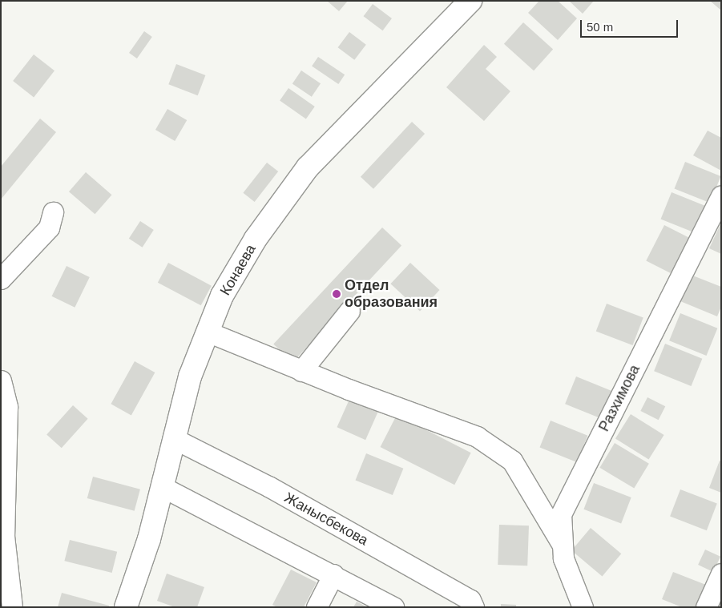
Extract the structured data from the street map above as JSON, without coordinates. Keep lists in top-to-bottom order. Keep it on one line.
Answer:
{"streets":{"main road":["Конаева"],"street":["Разхимова","Жанысбекова"]},"crossings":[["Конаева","Жанысбекова"]],"places":["Отдел образования"],"scale_bar":"50 m"}
